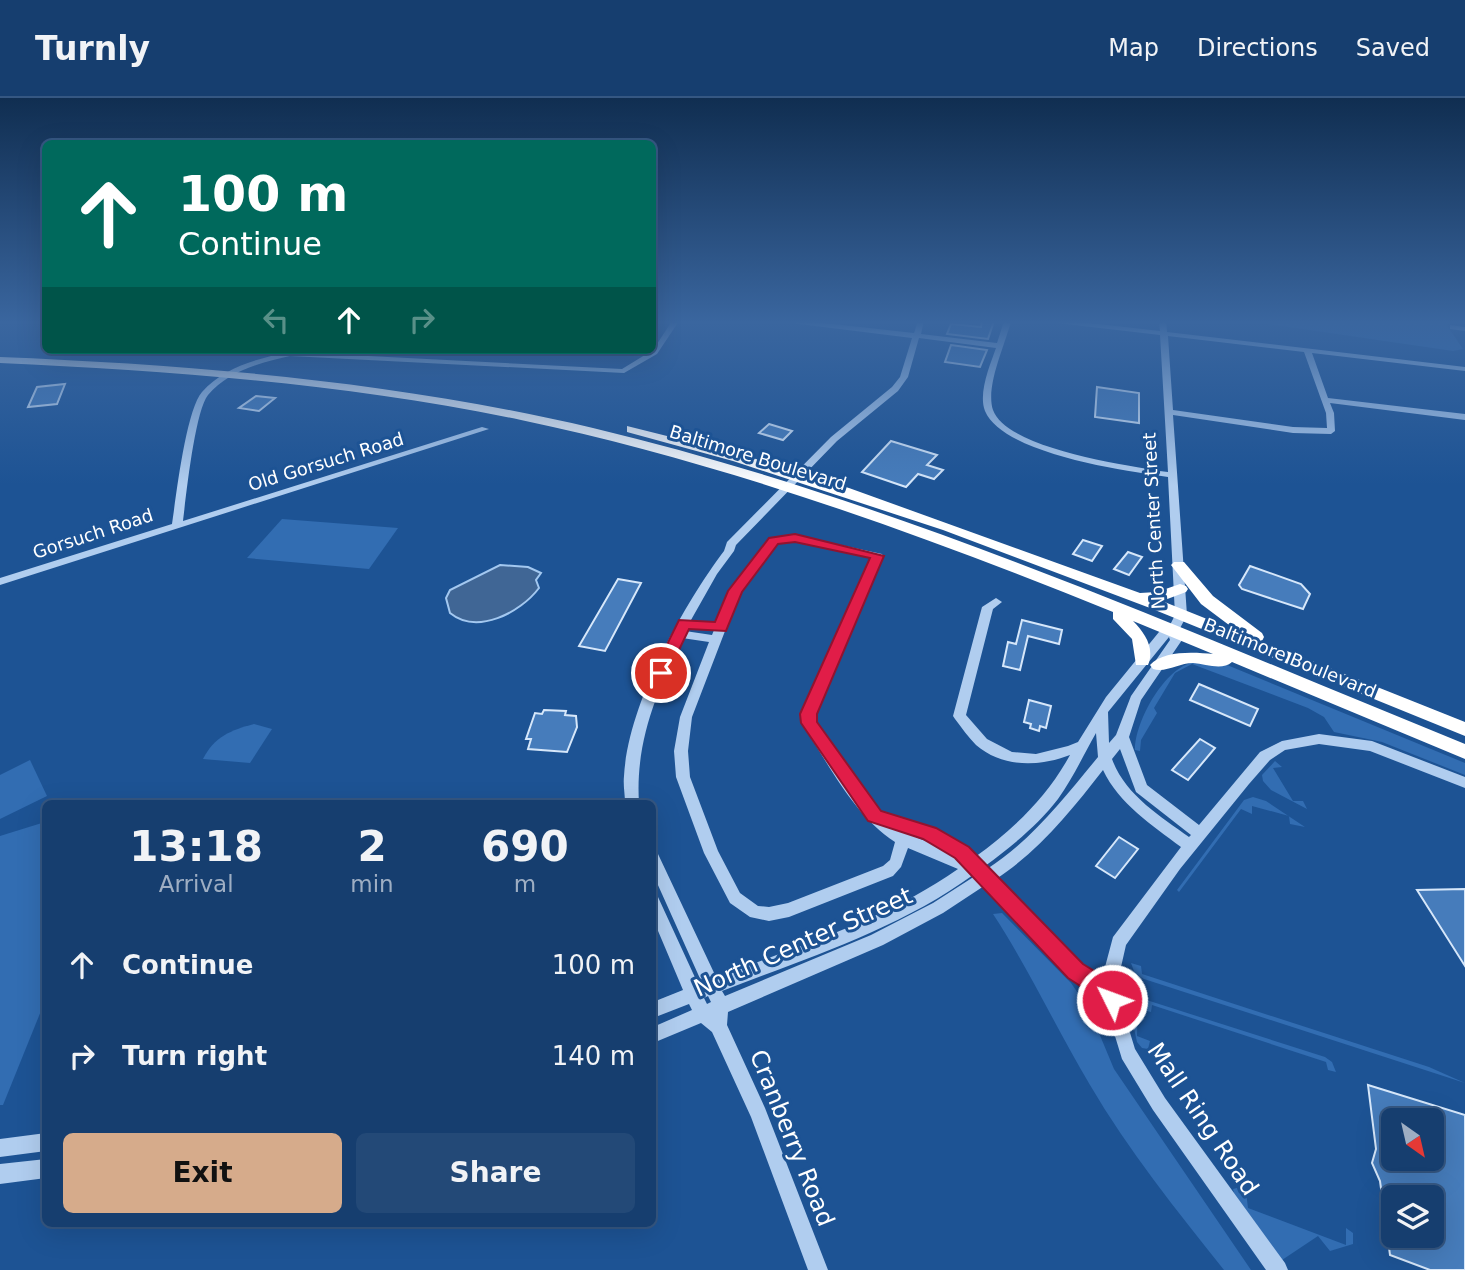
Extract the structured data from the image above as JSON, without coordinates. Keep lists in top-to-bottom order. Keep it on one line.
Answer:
{"streets":{"highway":["Baltimore Boulevard"],"street":["Old Gorsuch Road","North Center Street","Gorsuch Road","Mall Ring Road","Cranberry Road"]},"crossings":[["Baltimore Boulevard","North Center Street"],["Old Gorsuch Road","Gorsuch Road"],["North Center Street","Cranberry Road"]],"north":"bottom right","page":{"header":"Turnly","nav":["Map","Directions","Saved"],"turn":["100 m","Continue"],"eta":["13:18","Arrival","2","min","690","m"],"list":[{"name":"Continue","value":"100 m"},{"name":"Turn right","value":"140 m"}],"buttons":["Exit","Share"]}}
